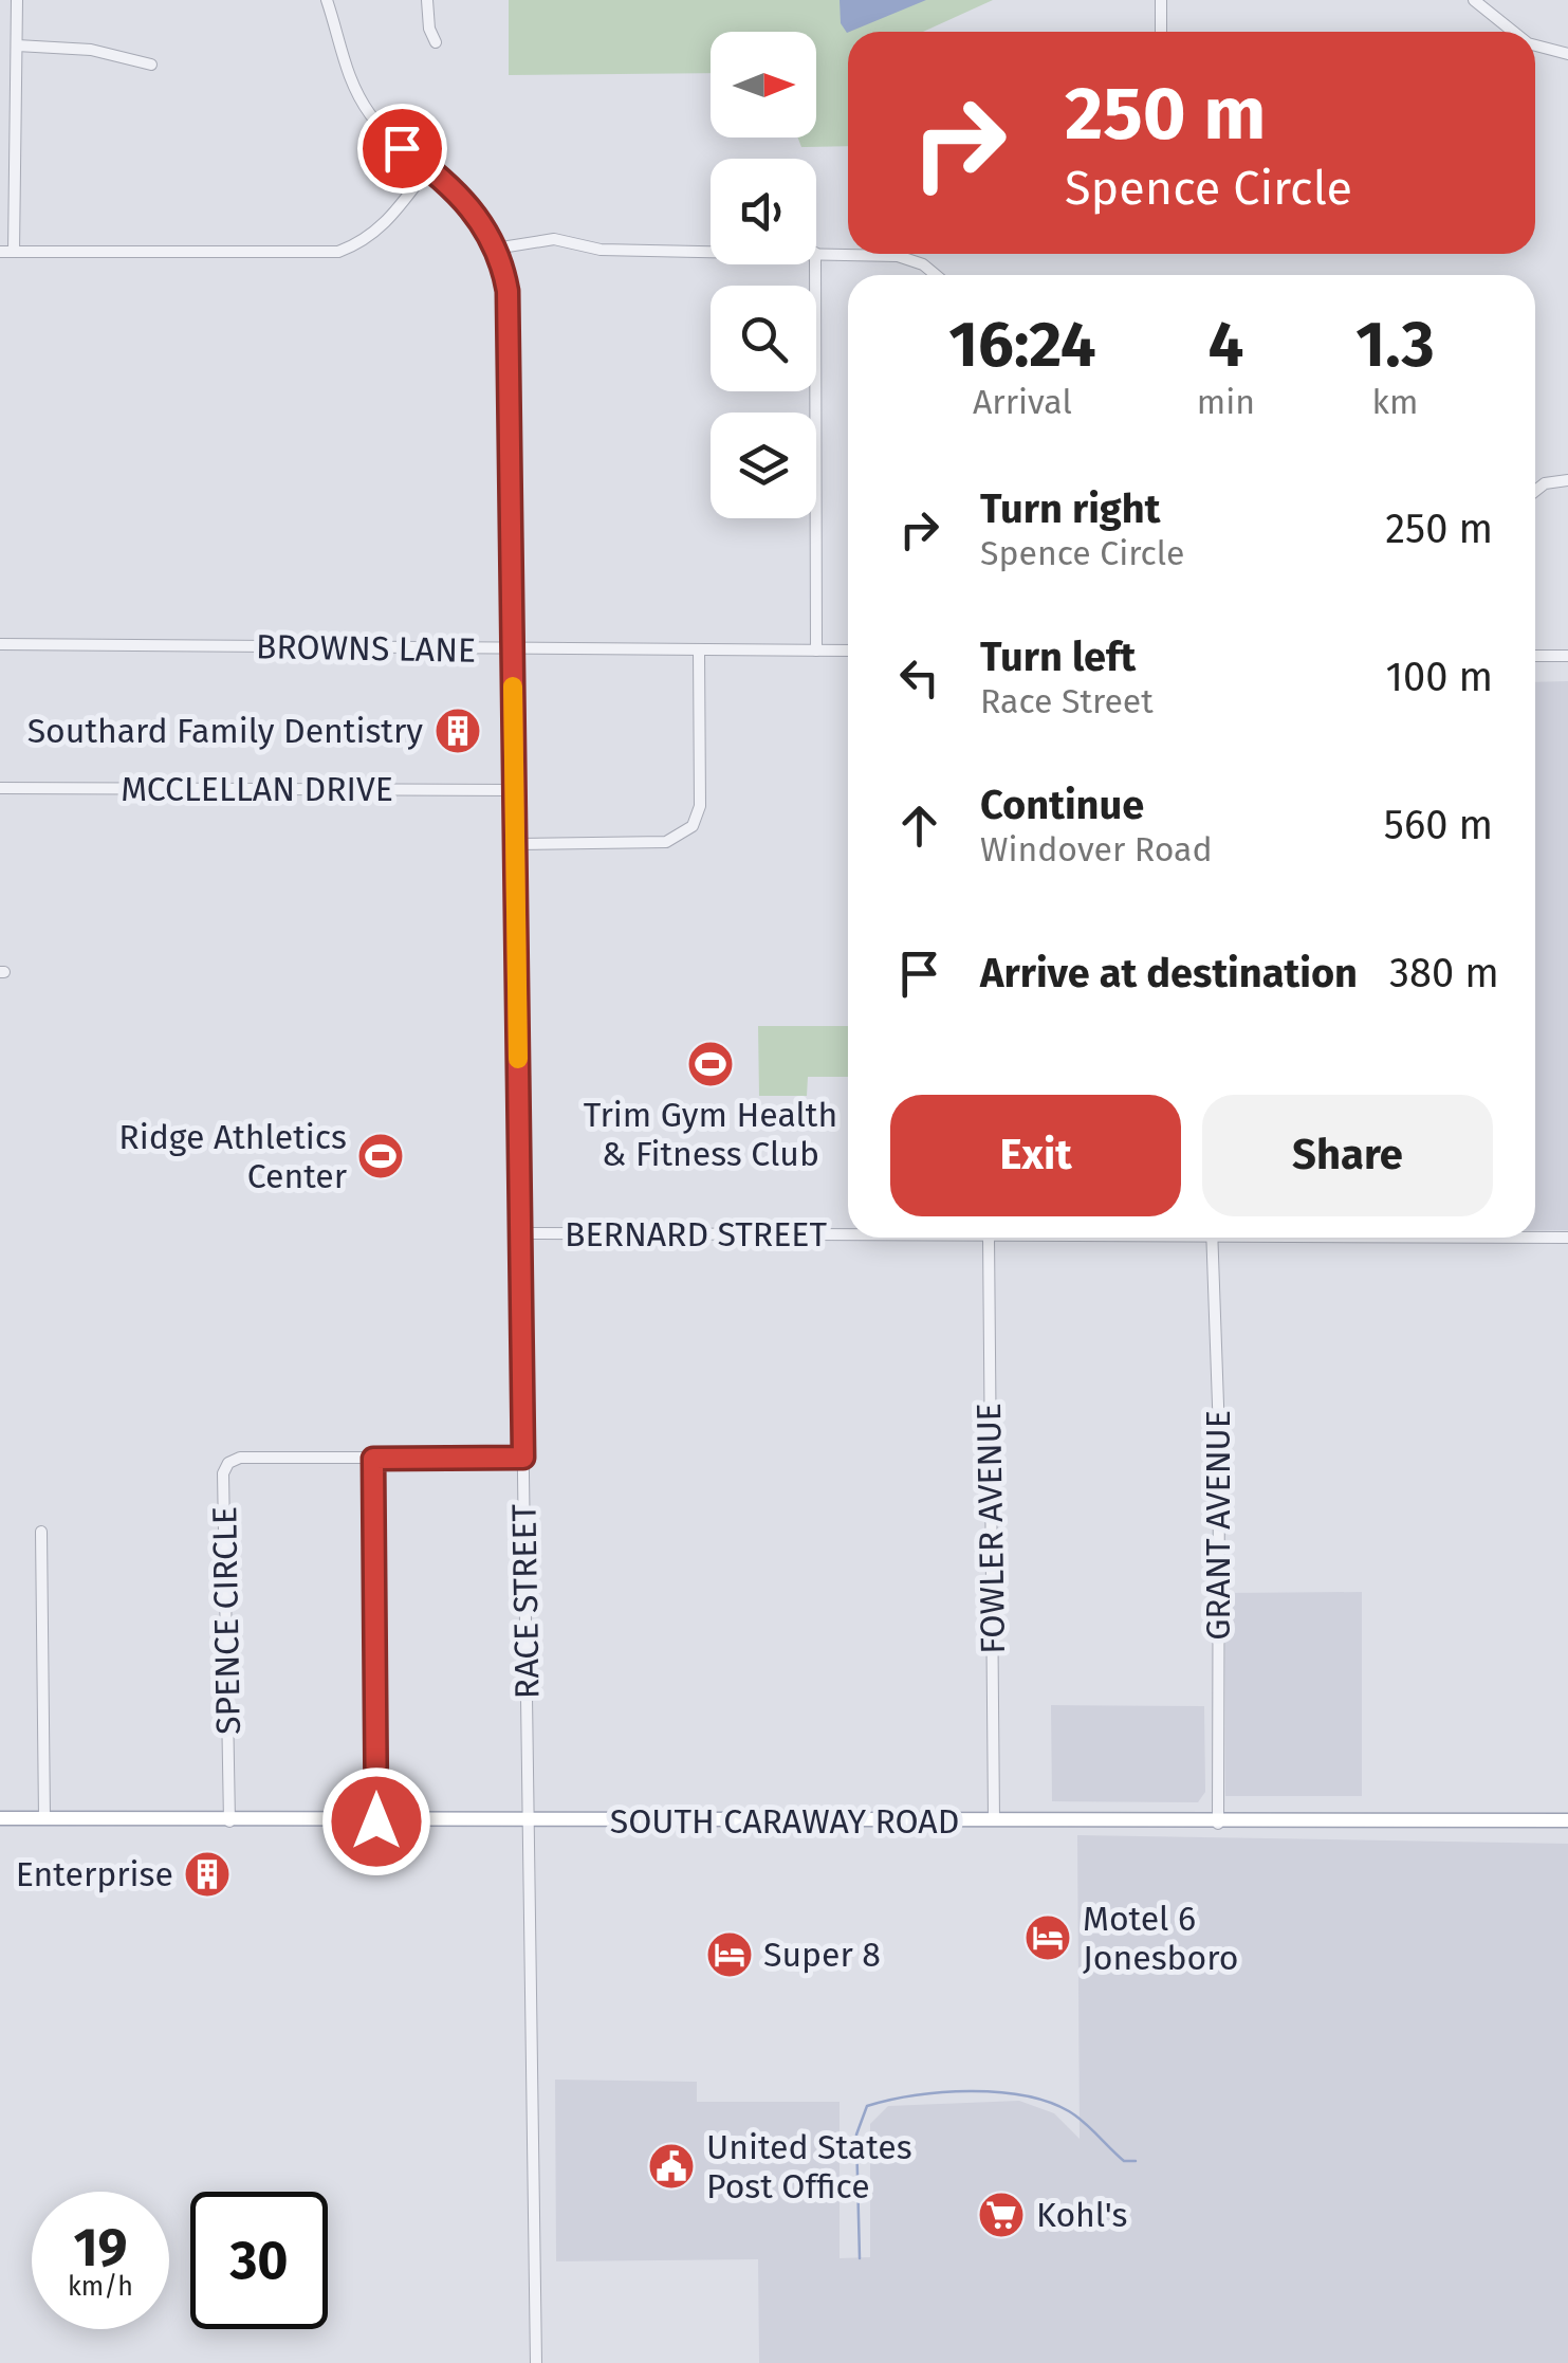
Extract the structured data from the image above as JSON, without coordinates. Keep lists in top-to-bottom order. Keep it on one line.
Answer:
{"streets":{"main road":["SOUTH CARAWAY ROAD"],"street":["BROWNS LANE","MCCLELLAN DRIVE","BERNARD STREET","GRANT AVENUE","FOWLER AVENUE","RACE STREET","SPENCE CIRCLE"]},"crossings":[["BROWNS LANE","RACE STREET"],["MCCLELLAN DRIVE","RACE STREET"],["BERNARD STREET","RACE STREET"],["GRANT AVENUE","SOUTH CARAWAY ROAD"],["FOWLER AVENUE","SOUTH CARAWAY ROAD"],["RACE STREET","SPENCE CIRCLE"],["RACE STREET","SOUTH CARAWAY ROAD"],["SPENCE CIRCLE","SOUTH CARAWAY ROAD"]],"places":{"building":["Southard Family Dentistry","Enterprise"],"sports":["Trim Gym Health & Fitness Club","Ridge Athletics Center"],"hotel":["Motel 6 Jonesboro","Super 8"],"public building":["United States Post Office"],"supermarket":["Kohl's"]},"north":"right","page":{"turn":["250 m","Spence Circle"],"eta":["16:24","Arrival","4","min","1.3","km"],"list":[{"name":"Turn right","note":"Spence Circle","value":"250 m"},{"name":"Turn left","note":"Race Street","value":"100 m"},{"name":"Continue","note":"Windover Road","value":"560 m"},{"name":"Arrive at destination","value":"380 m"}],"buttons":["Exit","Share"],"speed":"19 km/h","limit":"30"}}
